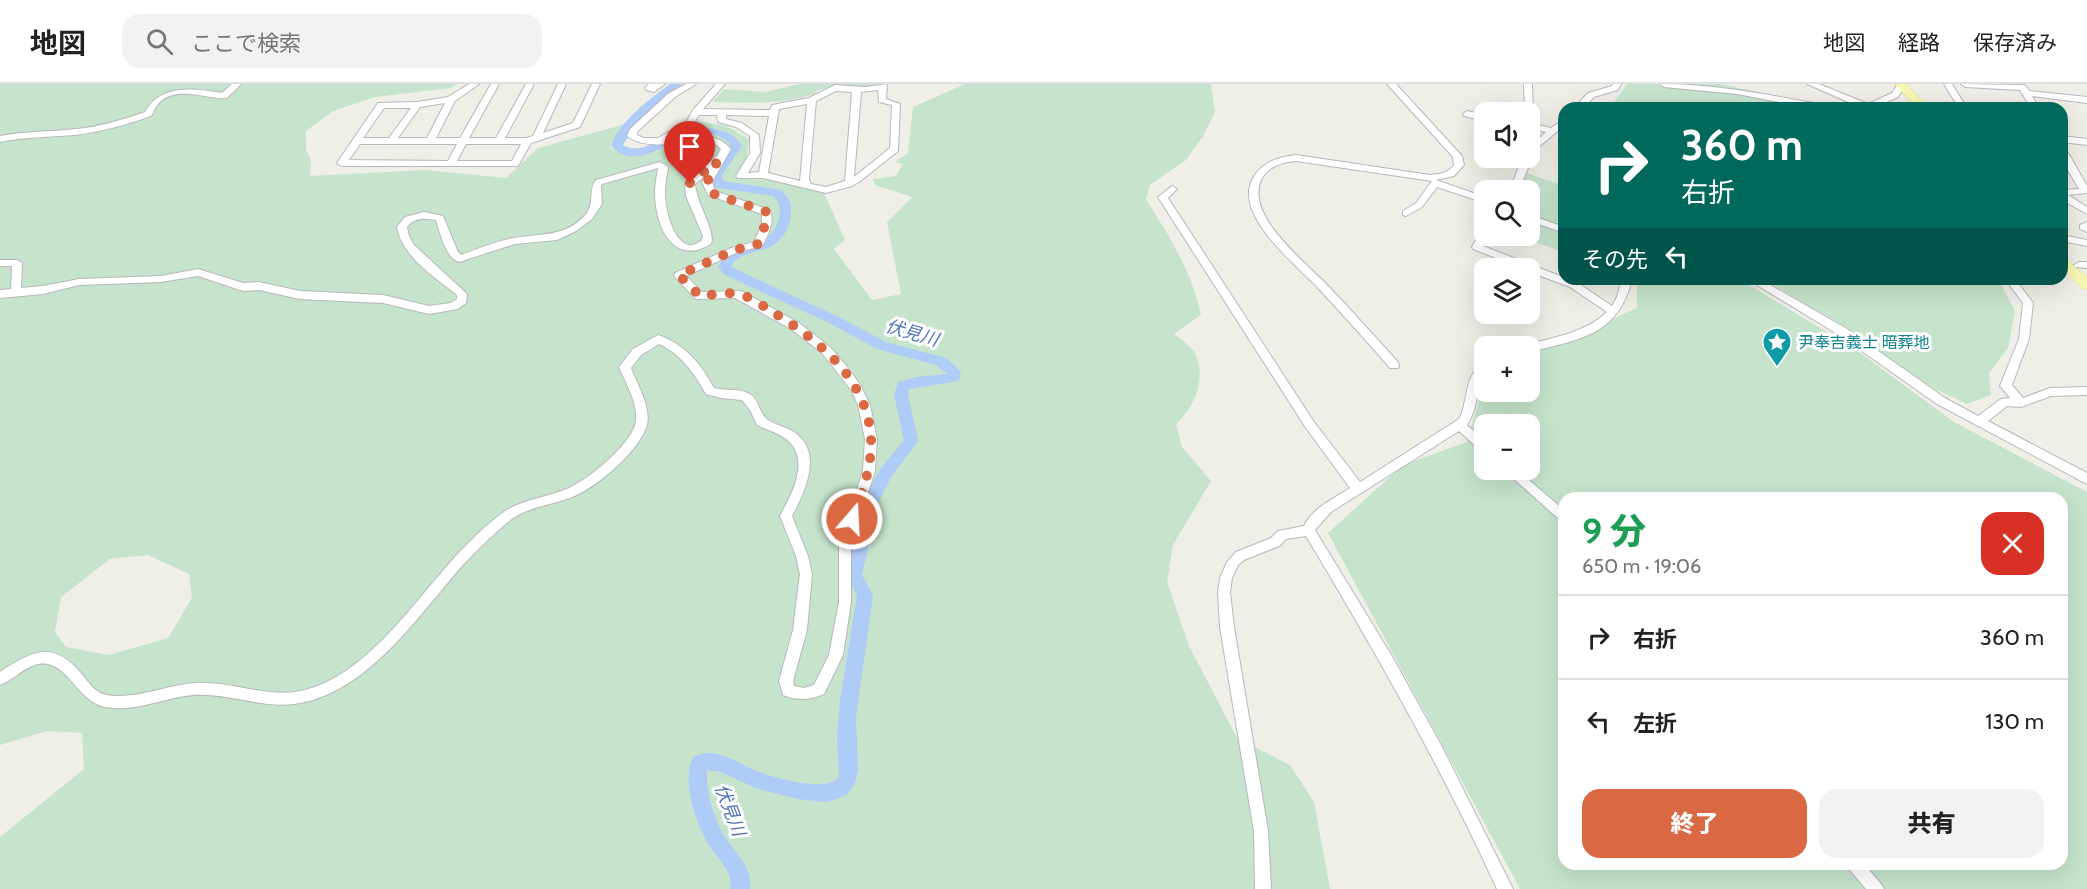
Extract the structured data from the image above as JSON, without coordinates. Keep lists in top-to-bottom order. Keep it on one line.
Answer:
{"water":["伏見川"],"places":{"place":["尹奉吉義士 暗葬地"]},"page":{"header":"地図","search":"ここで検索","nav":["地図","経路","保存済み"],"map_buttons":["+","−"],"turn":["360 m","右折"],"then":"その先","heading":["9 分","650 m · 19:06"],"list":[{"name":"右折","value":"360 m"},{"name":"左折","value":"130 m"}],"buttons":["終了","共有"]}}
